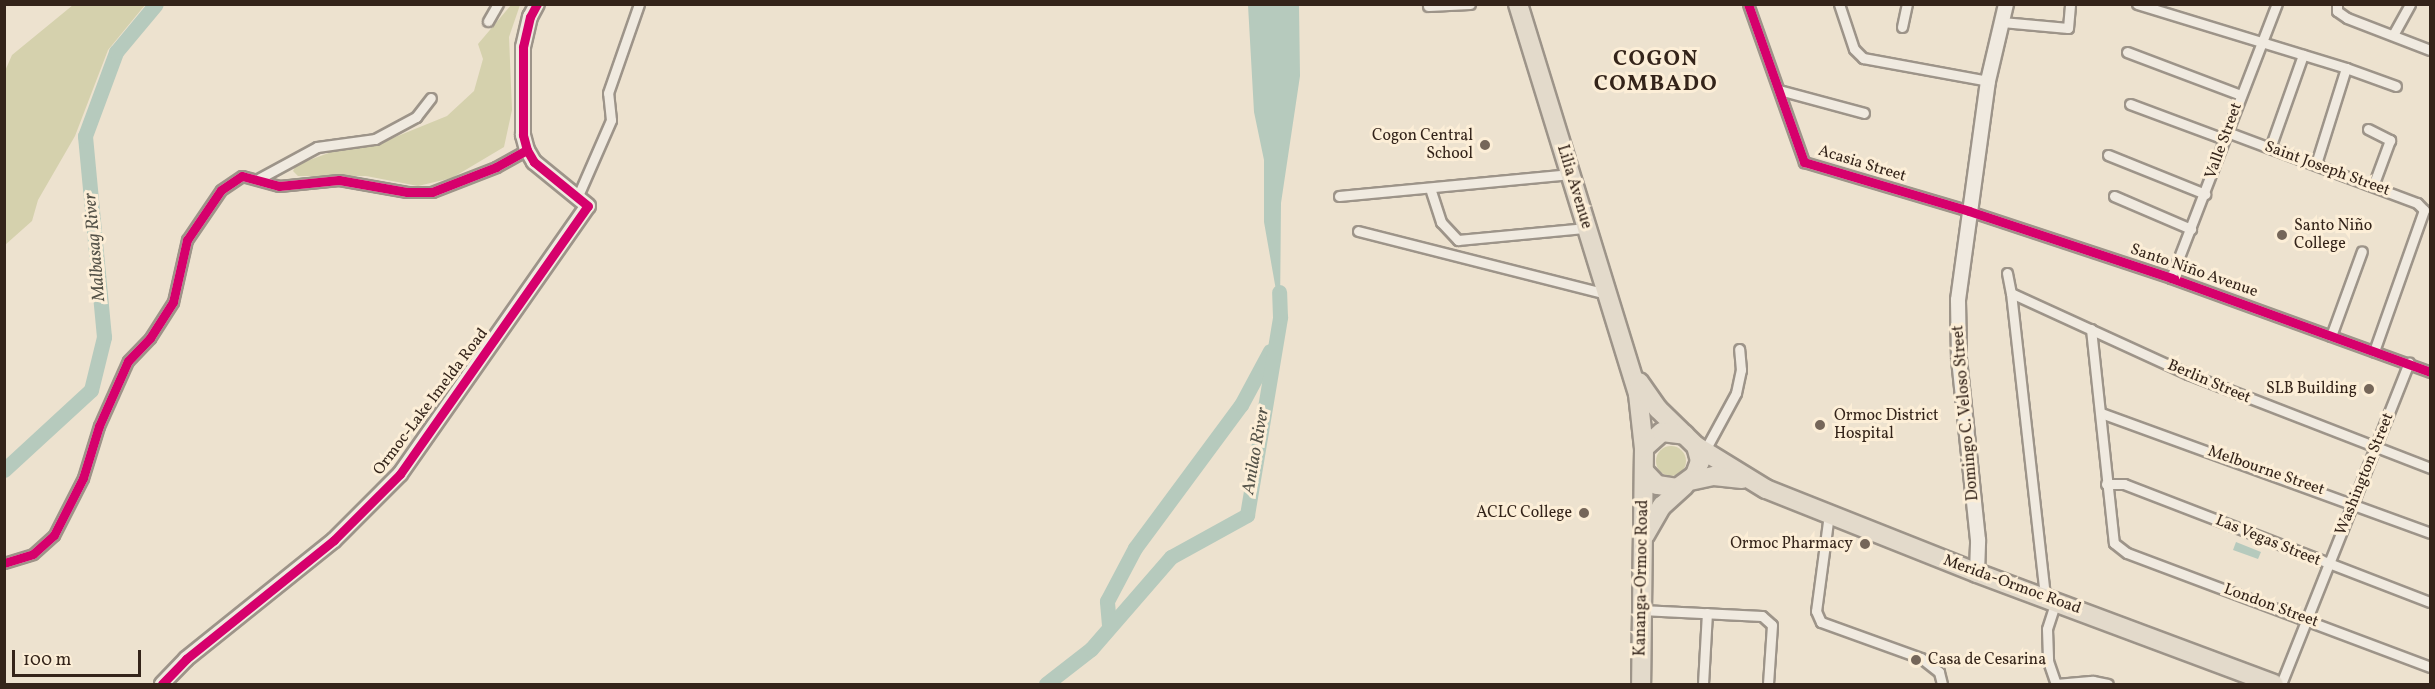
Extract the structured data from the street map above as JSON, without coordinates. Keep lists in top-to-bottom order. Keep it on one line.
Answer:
{"streets":{"highway":["Lilia Avenue","Kananga-Ormoc Road","Merida-Ormoc Road"],"street":["Valle Street","Acasia Street","Saint Joseph Street","Santo Niño Avenue","Berlin Street","Ormoc-Lake Imelda Road","Domingo C. Veloso Street","Melbourne Street","Washington Street","Las Vegas Street","London Street"]},"crossings":[["Valle Street","Saint Joseph Street"],["Valle Street","Santo Niño Avenue"],["Acasia Street","Santo Niño Avenue"],["Acasia Street","Domingo C. Veloso Street"],["Saint Joseph Street","Santo Niño Avenue"],["Lilia Avenue","Merida-Ormoc Road"],["Santo Niño Avenue","Domingo C. Veloso Street"],["Santo Niño Avenue","Washington Street"],["Berlin Street","Washington Street"],["Domingo C. Veloso Street","Merida-Ormoc Road"],["Melbourne Street","Washington Street"],["Washington Street","Las Vegas Street"],["Washington Street","London Street"],["Las Vegas Street","London Street"],["Kananga-Ormoc Road","Merida-Ormoc Road"]],"districts":["COGON COMBADO"],"water":["Malbasag River","Anilao River"],"places":["Cogon Central School","Santo Niño College","SLB Building","Ormoc District Hospital","ACLC College","Ormoc Pharmacy","Casa de Cesarina"],"scale_bar":"100 m"}
